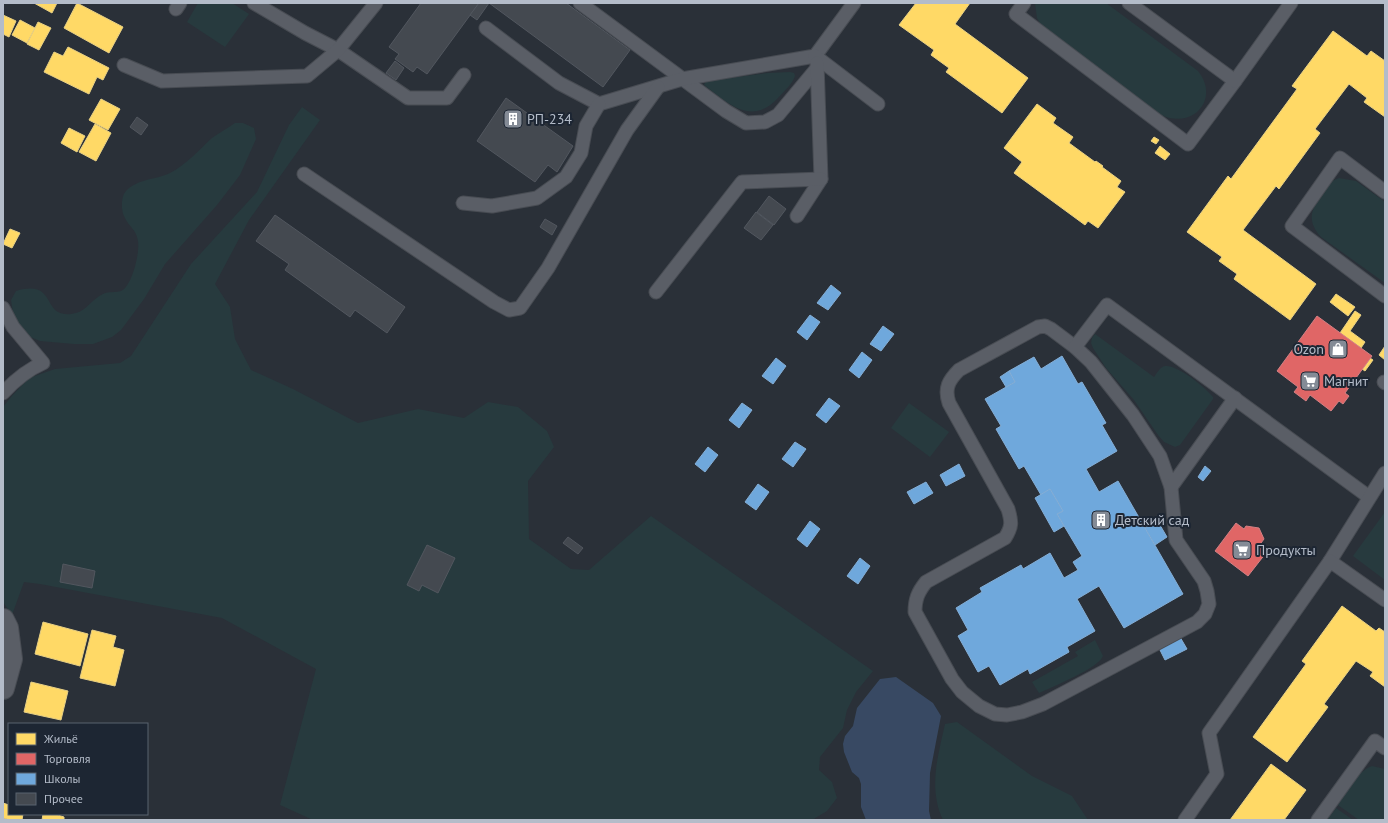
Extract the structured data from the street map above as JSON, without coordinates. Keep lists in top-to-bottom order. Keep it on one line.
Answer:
{"places":{"building":["РП-234","Детский сад"],"shop":["Ozon"],"supermarket":["Магнит","Продукты"]},"legend":["Жильё","Торговля","Школы","Прочее"]}
